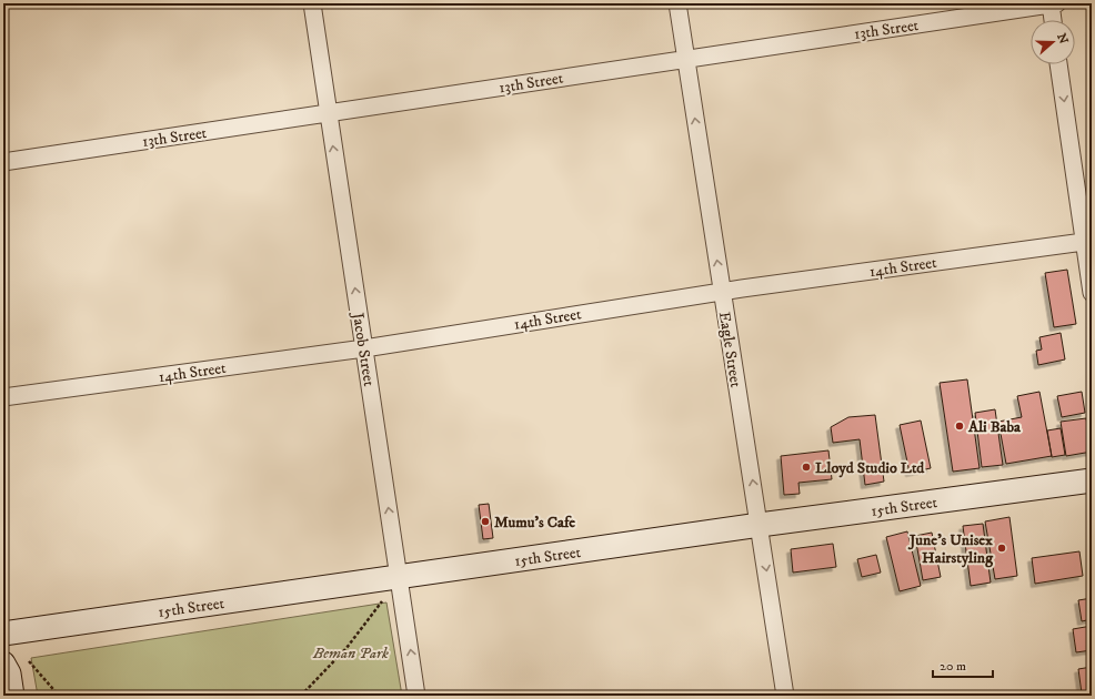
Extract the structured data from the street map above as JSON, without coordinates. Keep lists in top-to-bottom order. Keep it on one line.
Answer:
{"streets":{"street":["13th Street","14th Street","Jacob Street","Eagle Street","15th Street"]},"crossings":[["13th Street","Jacob Street"],["13th Street","Eagle Street"],["14th Street","Jacob Street"],["14th Street","Eagle Street"],["Jacob Street","15th Street"],["Eagle Street","15th Street"]],"one_way":["Jacob Street"],"parks":["Beman Park"],"places":["Ali Baba","Lloyd Studio Ltd","Mumu's Cafe","June's Unisex Hairstyling"],"scale_bar":"20 m","north":"right"}
